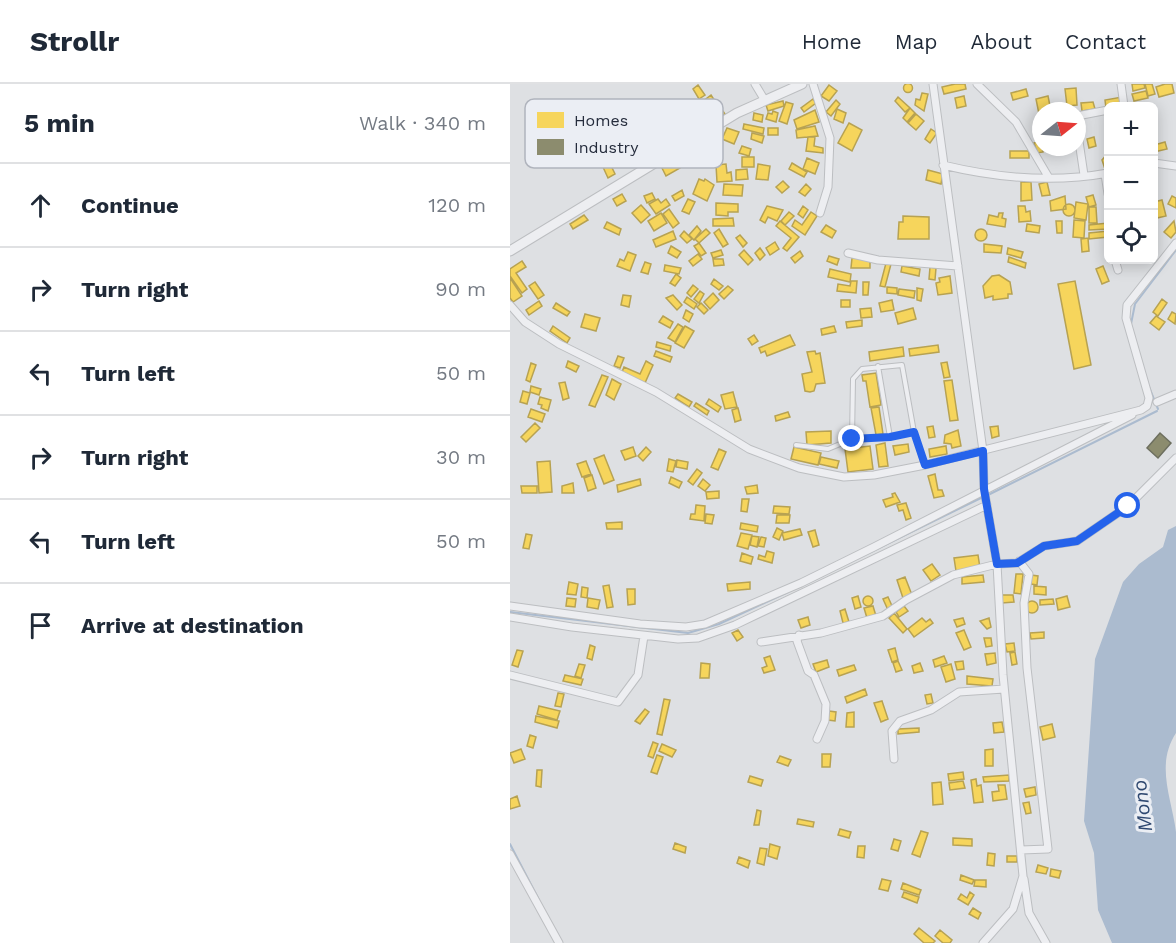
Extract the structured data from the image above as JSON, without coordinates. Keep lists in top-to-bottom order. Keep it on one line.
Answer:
{"water":["Mono"],"legend":["Homes","Industry"],"north":"right","page":{"header":"Strollr","nav":["Home","Map","About","Contact"],"heading":["5 min","Walk · 340 m"],"map_buttons":["+","−"],"list":[["Continue","120 m"],["Turn right","90 m"],["Turn left","50 m"],["Turn right","30 m"],["Turn left","50 m"],"Arrive at destination"]}}
